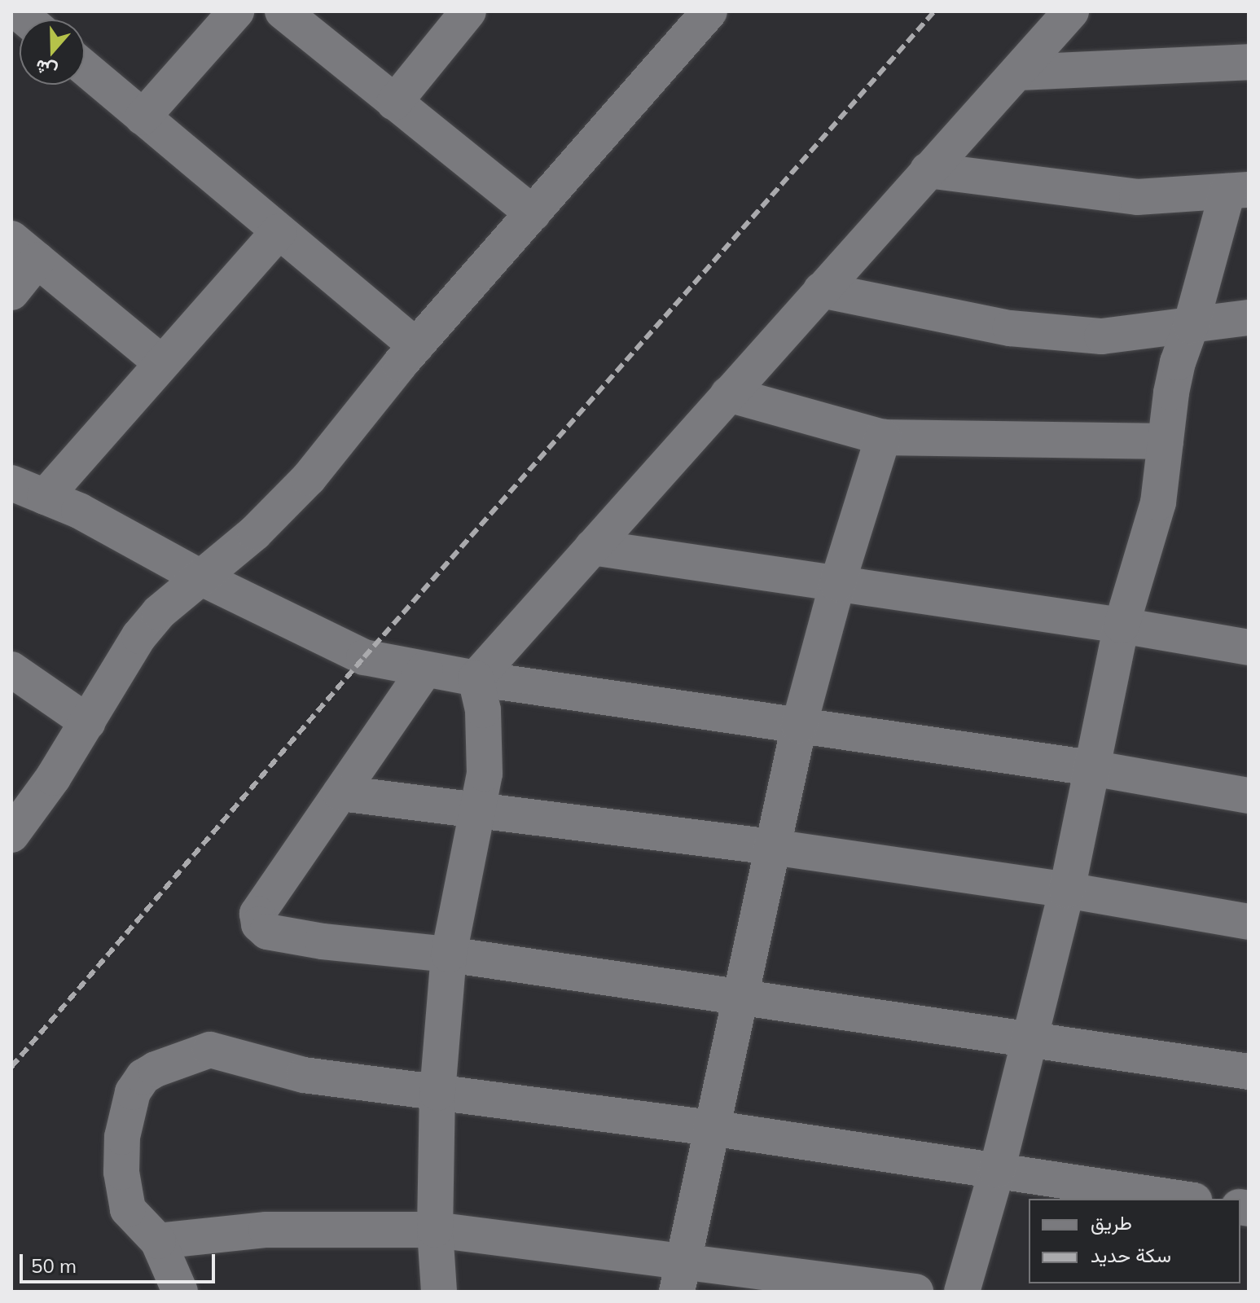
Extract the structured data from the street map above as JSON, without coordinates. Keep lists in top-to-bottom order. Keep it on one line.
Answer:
{"legend":["طريق","سكة حديد"],"scale_bar":"50 m","north":"bottom"}
